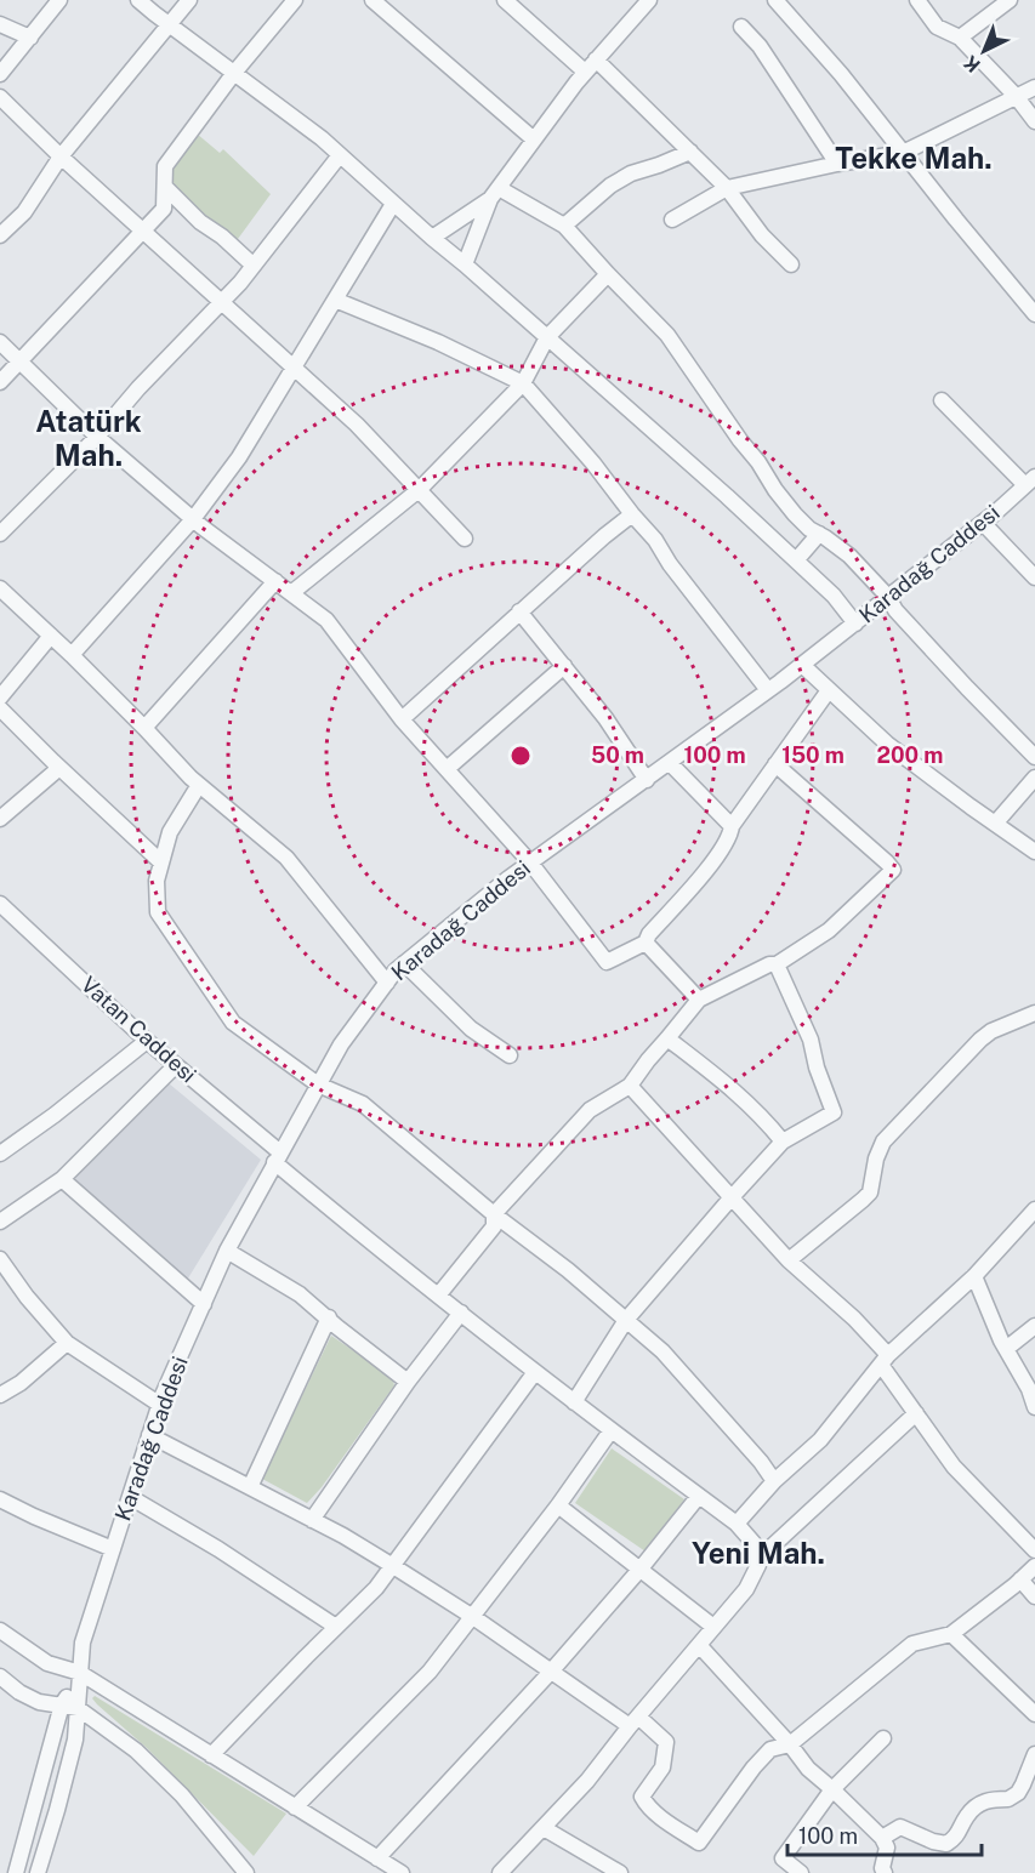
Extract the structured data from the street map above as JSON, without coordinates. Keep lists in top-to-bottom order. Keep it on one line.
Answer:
{"streets":{"street":["Karadağ Caddesi","Vatan Caddesi"]},"crossings":[["Karadağ Caddesi","Vatan Caddesi"]],"districts":["Tekke Mah.","Atatürk Mah.","Yeni Mah."],"scale_bar":"100 m","north":"bottom left","rings":["50 m","100 m","150 m","200 m"]}
